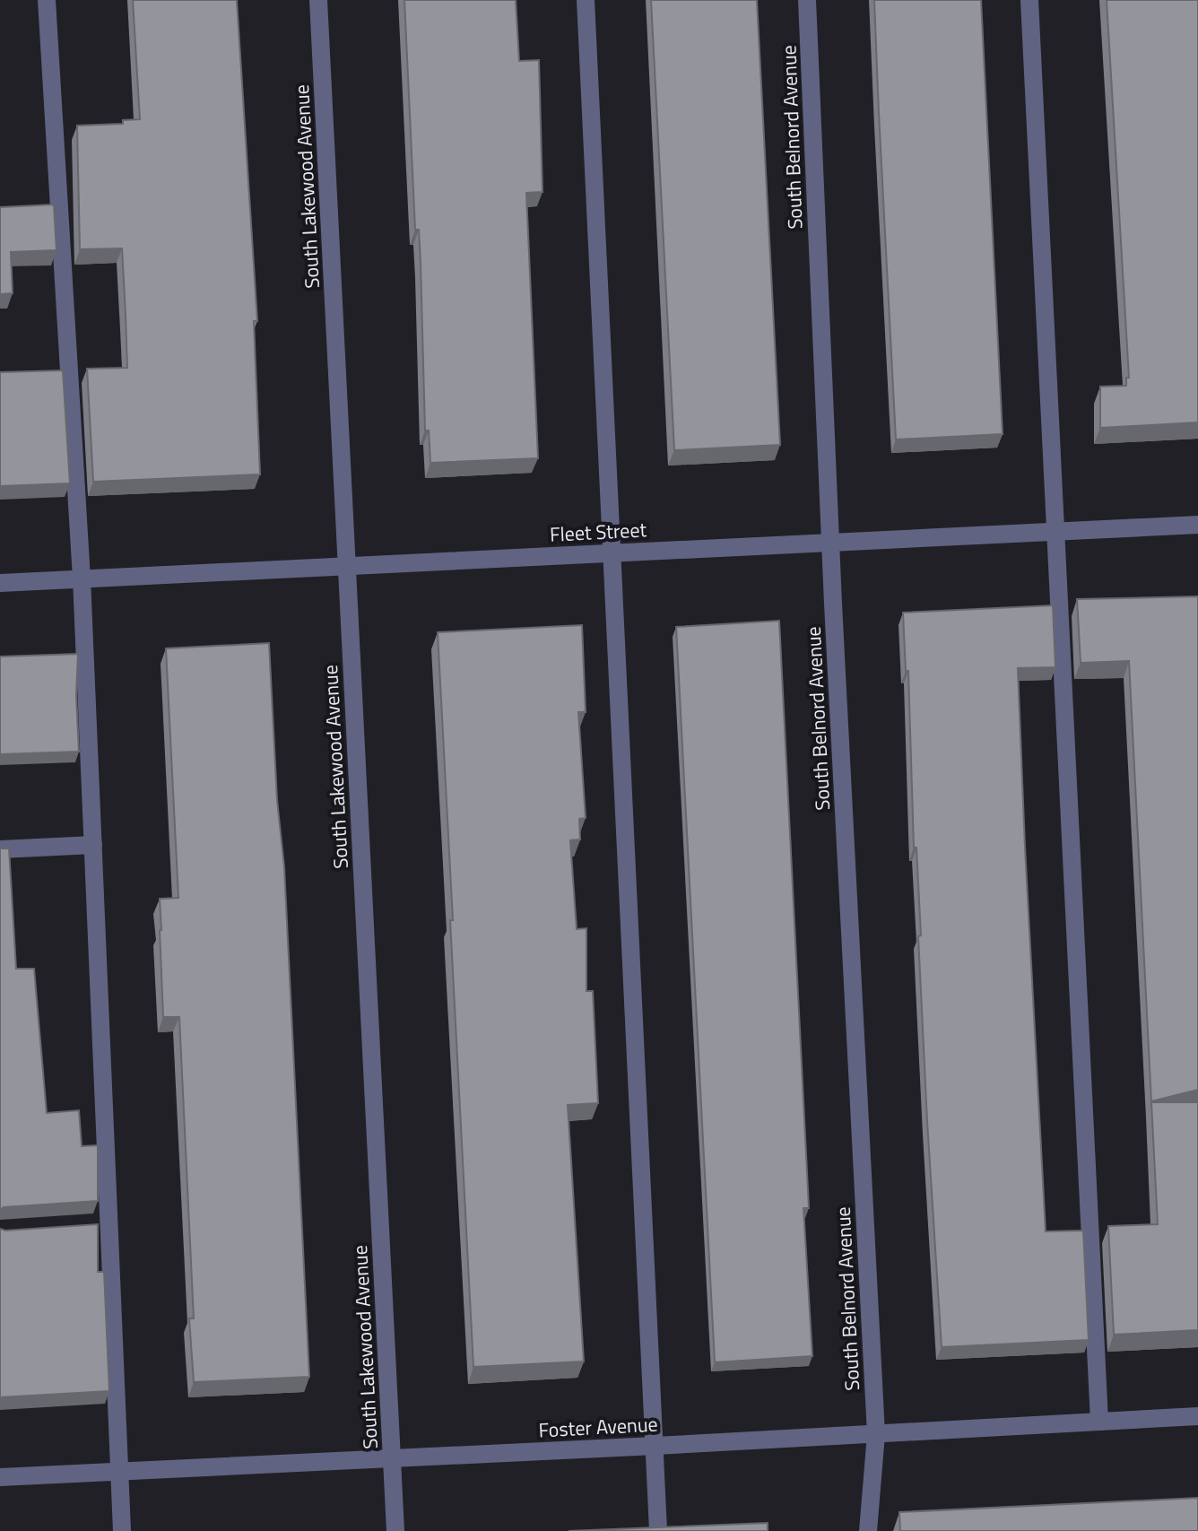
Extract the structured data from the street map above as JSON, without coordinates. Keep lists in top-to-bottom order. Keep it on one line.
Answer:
{"streets":{"street":["South Belnord Avenue","South Lakewood Avenue","Fleet Street","Foster Avenue"]},"crossings":[["South Belnord Avenue","Fleet Street"],["South Belnord Avenue","Foster Avenue"],["South Lakewood Avenue","Fleet Street"],["South Lakewood Avenue","Foster Avenue"]]}
